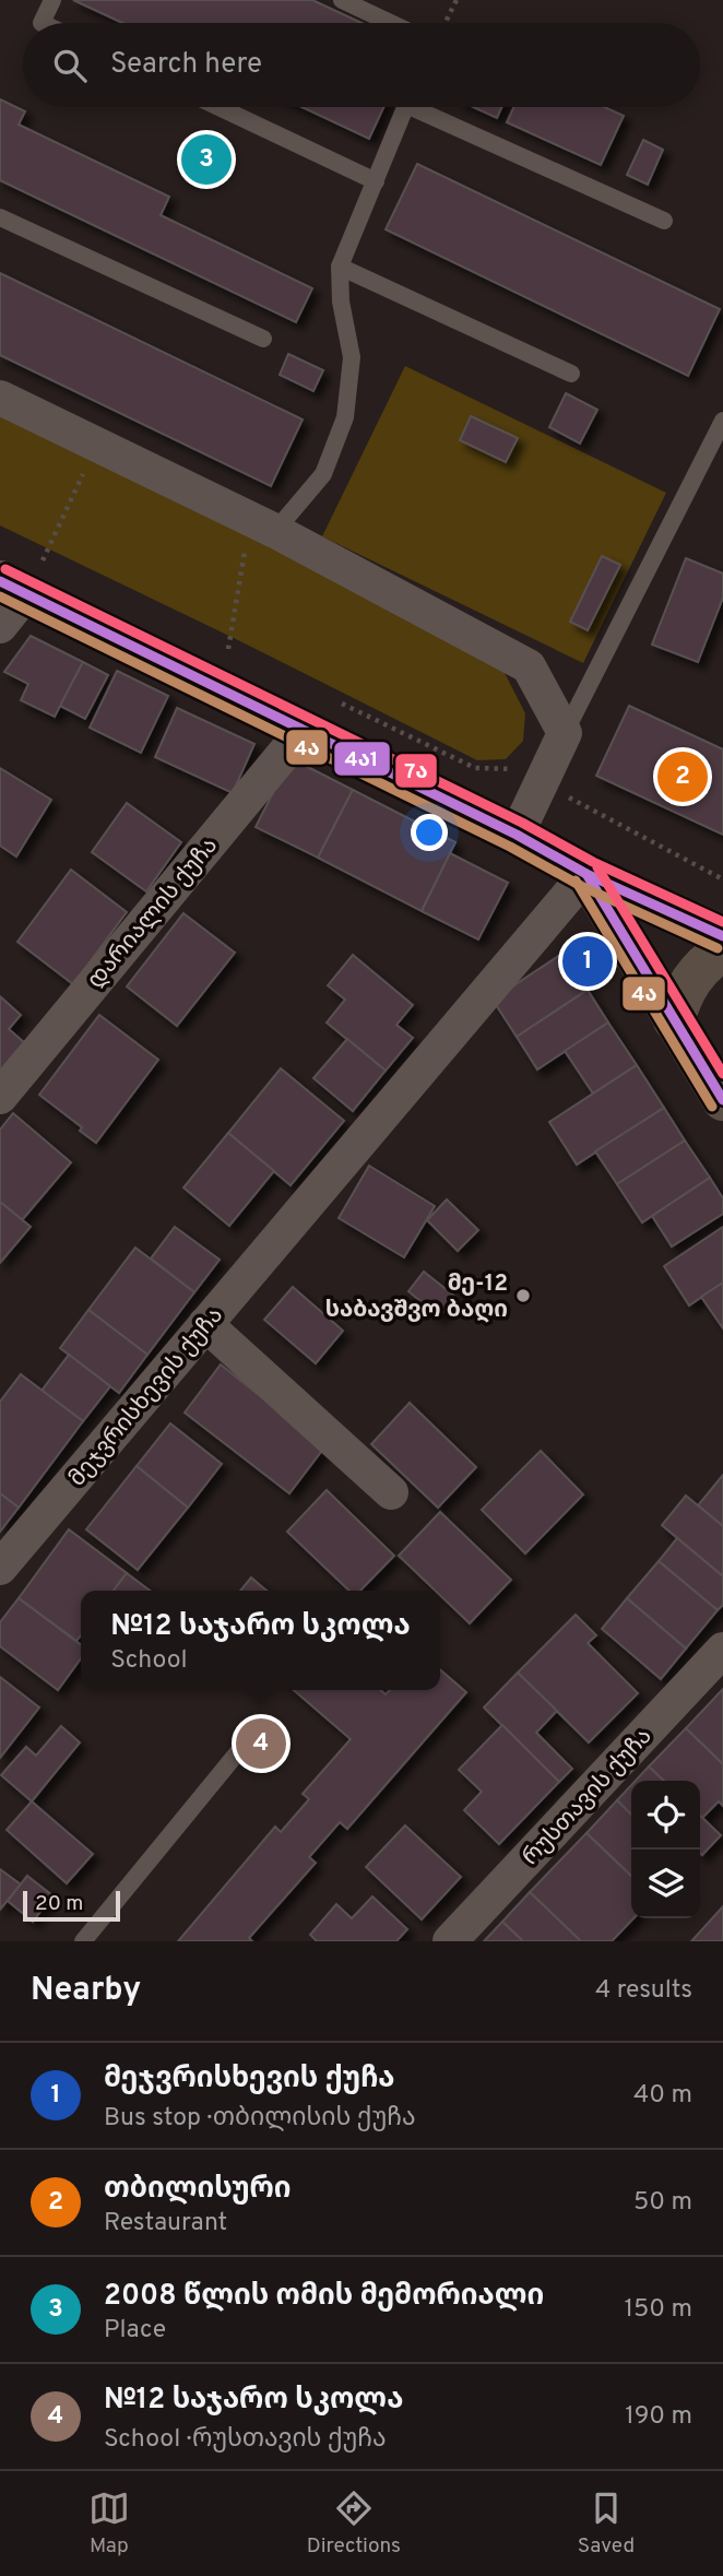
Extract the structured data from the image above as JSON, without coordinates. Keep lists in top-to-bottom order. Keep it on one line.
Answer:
{"streets":{"street":["დარიალის ქუჩა","მეჯვრისხევის ქუჩა","რუსთავის ქუჩა"]},"places":["მე-12 საბავშვო ბაღი"],"lines":["transit line 7ა","transit line 4ა1","transit line 4ა"],"scale_bar":"20 m","page":{"search":"Search here","pins":["3","2","1","4"],"popup":["№12 საჯარო სკოლა","School"],"scale":"20 m","heading":["Nearby","4 results"],"list":[{"mark":"1","name":"მეჯვრისხევის ქუჩა","note":"Bus stop · თბილისის ქუჩა","value":"40 m"},{"mark":"2","name":"თბილისური","note":"Restaurant","value":"50 m"},{"mark":"3","name":"2008 წლის ომის მემორიალი","note":"Place","value":"150 m"},{"mark":"4","name":"№12 საჯარო სკოლა","note":"School · რუსთავის ქუჩა","value":"190 m"}],"nav":["Map","Directions","Saved"]}}
